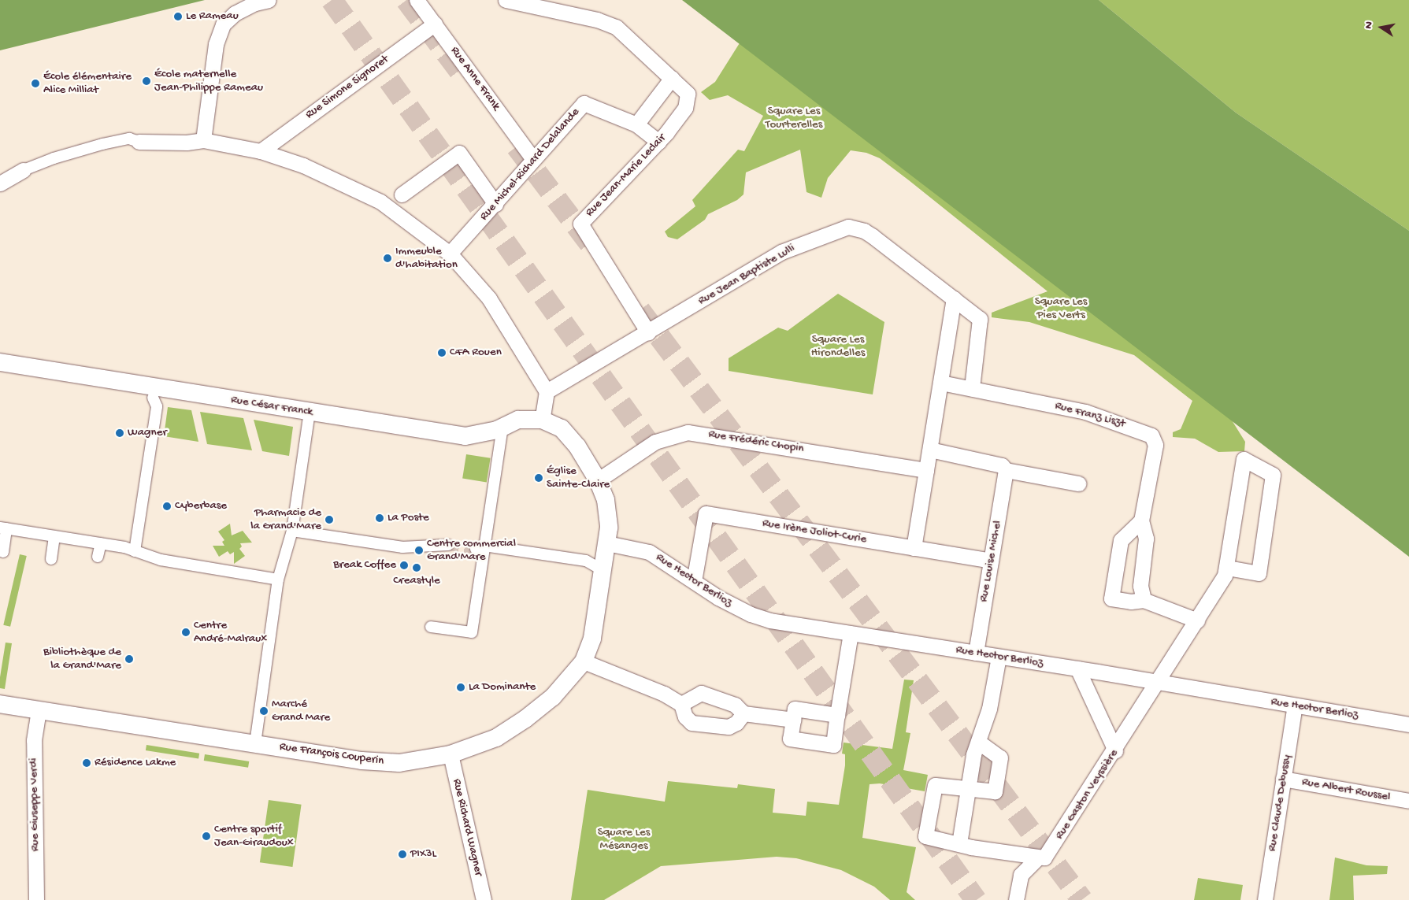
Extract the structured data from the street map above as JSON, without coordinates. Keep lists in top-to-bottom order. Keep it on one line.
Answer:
{"streets":{"street":["Rue Anne Frank","Rue Simone Signoret","Rue Michel-Richard Delalande","Rue Jean-Marie Leclair","Rue Jean Baptiste Lulli","Rue César Franck","Rue Franz Liszt","Rue Frédéric Chopin","Rue Irène Joliot-Curie","Rue Louise Michel","Rue Hector Berlioz","Rue François Couperin","Rue Albert Roussel","Rue Gaston Veyssière","Rue Claude Debussy","Rue Giuseppe Verdi","Rue Richard Wagner"]},"crossings":[["Rue Anne Frank","Rue Simone Signoret"],["Rue Anne Frank","Rue Michel-Richard Delalande"],["Rue Michel-Richard Delalande","Rue Jean-Marie Leclair"],["Rue Jean-Marie Leclair","Rue Jean Baptiste Lulli"],["Rue Jean Baptiste Lulli","Rue Franz Liszt"],["Rue César Franck","Rue François Couperin"],["Rue Frédéric Chopin","Rue François Couperin"],["Rue Irène Joliot-Curie","Rue Louise Michel"],["Rue Irène Joliot-Curie","Rue Hector Berlioz"],["Rue Louise Michel","Rue Hector Berlioz"],["Rue Hector Berlioz","Rue François Couperin"],["Rue Hector Berlioz","Rue Gaston Veyssière"],["Rue Hector Berlioz","Rue Claude Debussy"],["Rue François Couperin","Rue Giuseppe Verdi"],["Rue François Couperin","Rue Richard Wagner"],["Rue Albert Roussel","Rue Claude Debussy"]],"parks":["Square Les Tourterelles","Square Les Pies Verts","Square Les Hirondelles","Square Les Mésanges"],"places":["Le Rameau","École maternelle Jean-Philippe Rameau","École élémentaire Alice Milliat","Immeuble d'habitation","CFA Rouen","Wagner","Église Sainte-Claire","Cyberbase","La Poste","Pharmacie de la Grand'Mare","Centre commercial Grand'Mare","Break Coffee","Creastyle","Centre André-Malraux","Bibliothèque de la Grand'Mare","La Dominante","Marché Grand Mare","Résidence Lakme","Centre sportif Jean-Giraudoux","PIX3L"],"north":"left"}
